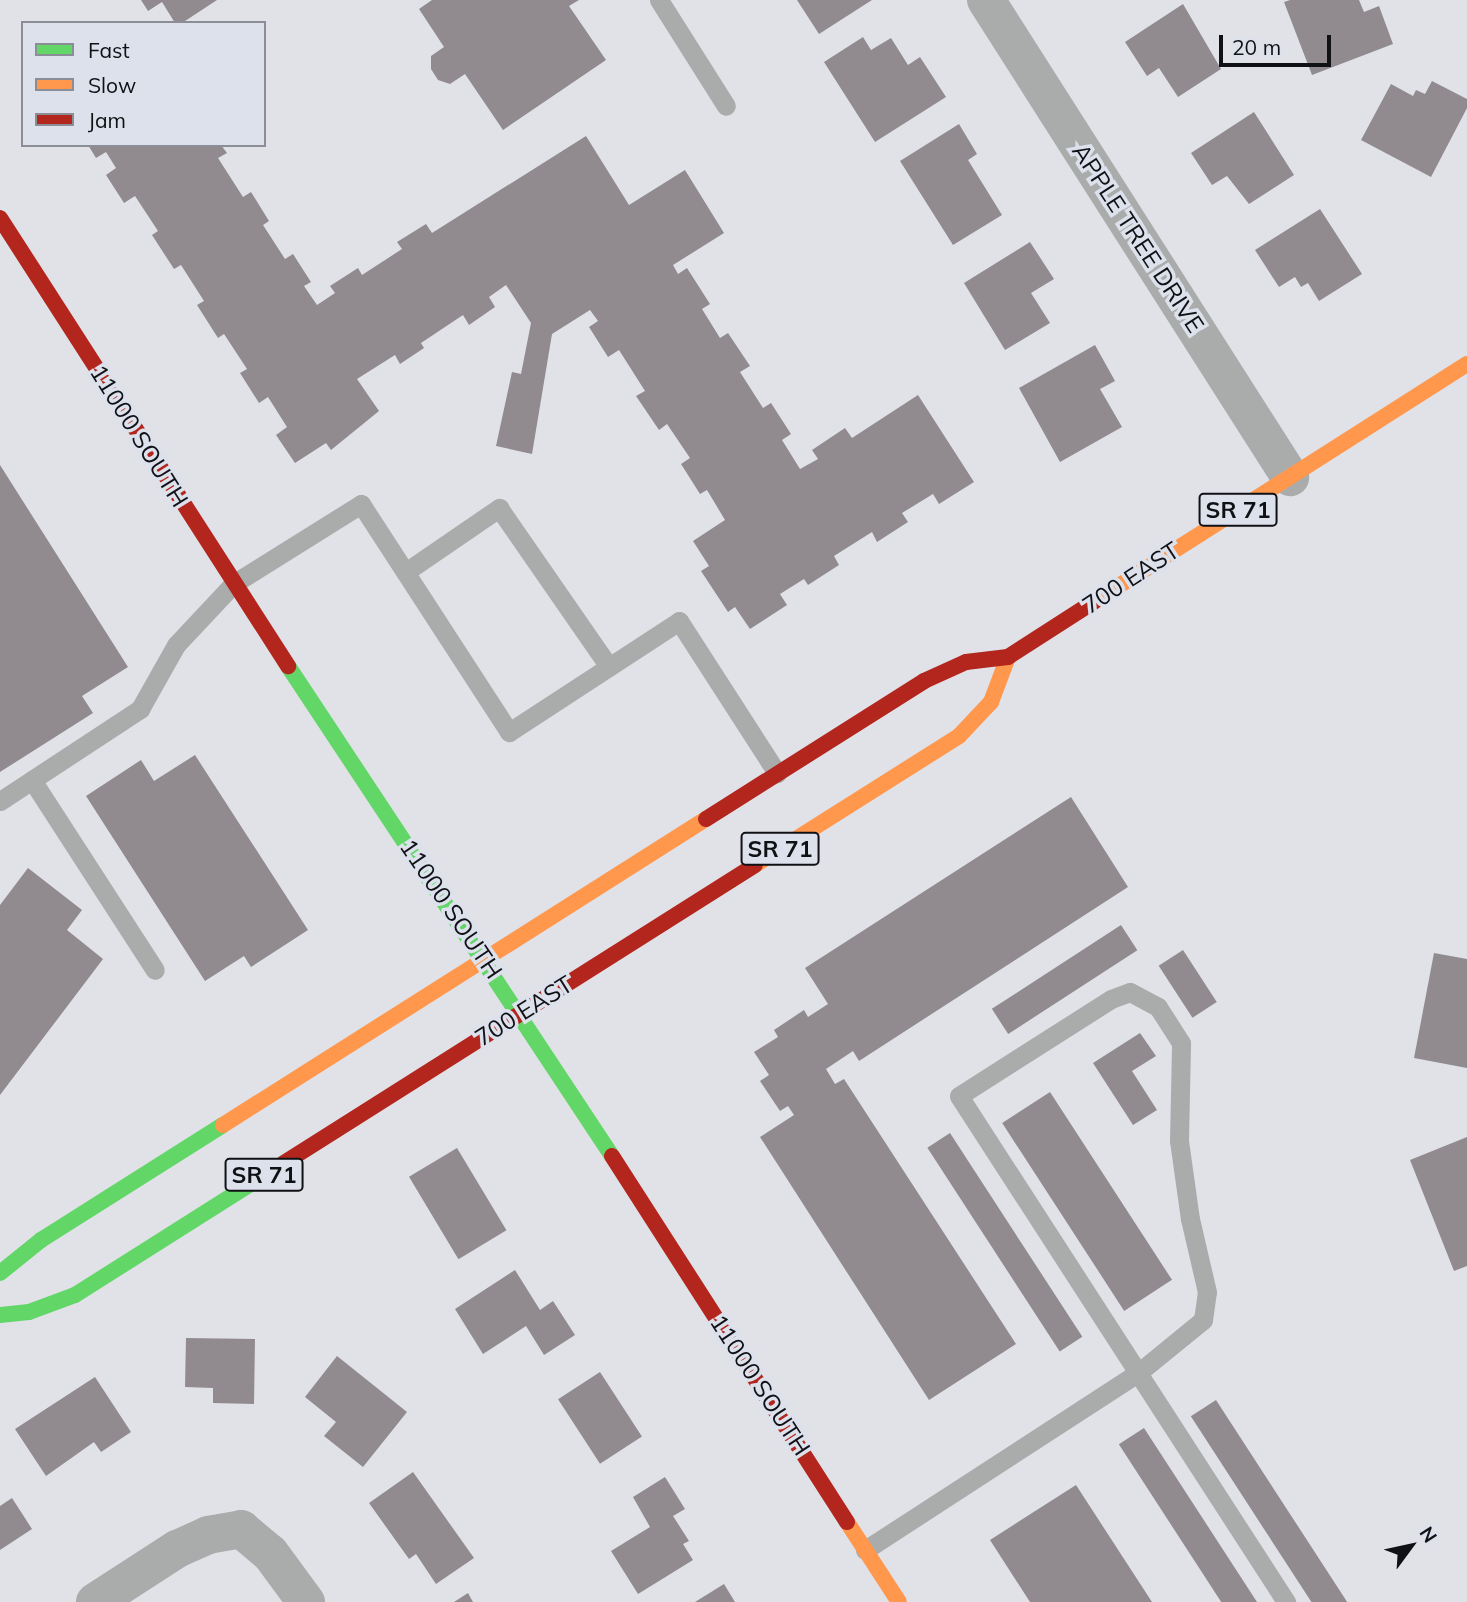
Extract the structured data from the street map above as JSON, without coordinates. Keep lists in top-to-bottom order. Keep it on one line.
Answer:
{"streets":{"main road":["11000 SOUTH","SR 71","700 EAST"],"street":["APPLE TREE DRIVE"]},"crossings":[["APPLE TREE DRIVE","700 EAST"],["11000 SOUTH","700 EAST"]],"legend":["Fast","Slow","Jam"],"scale_bar":"20 m","north":"top right"}
